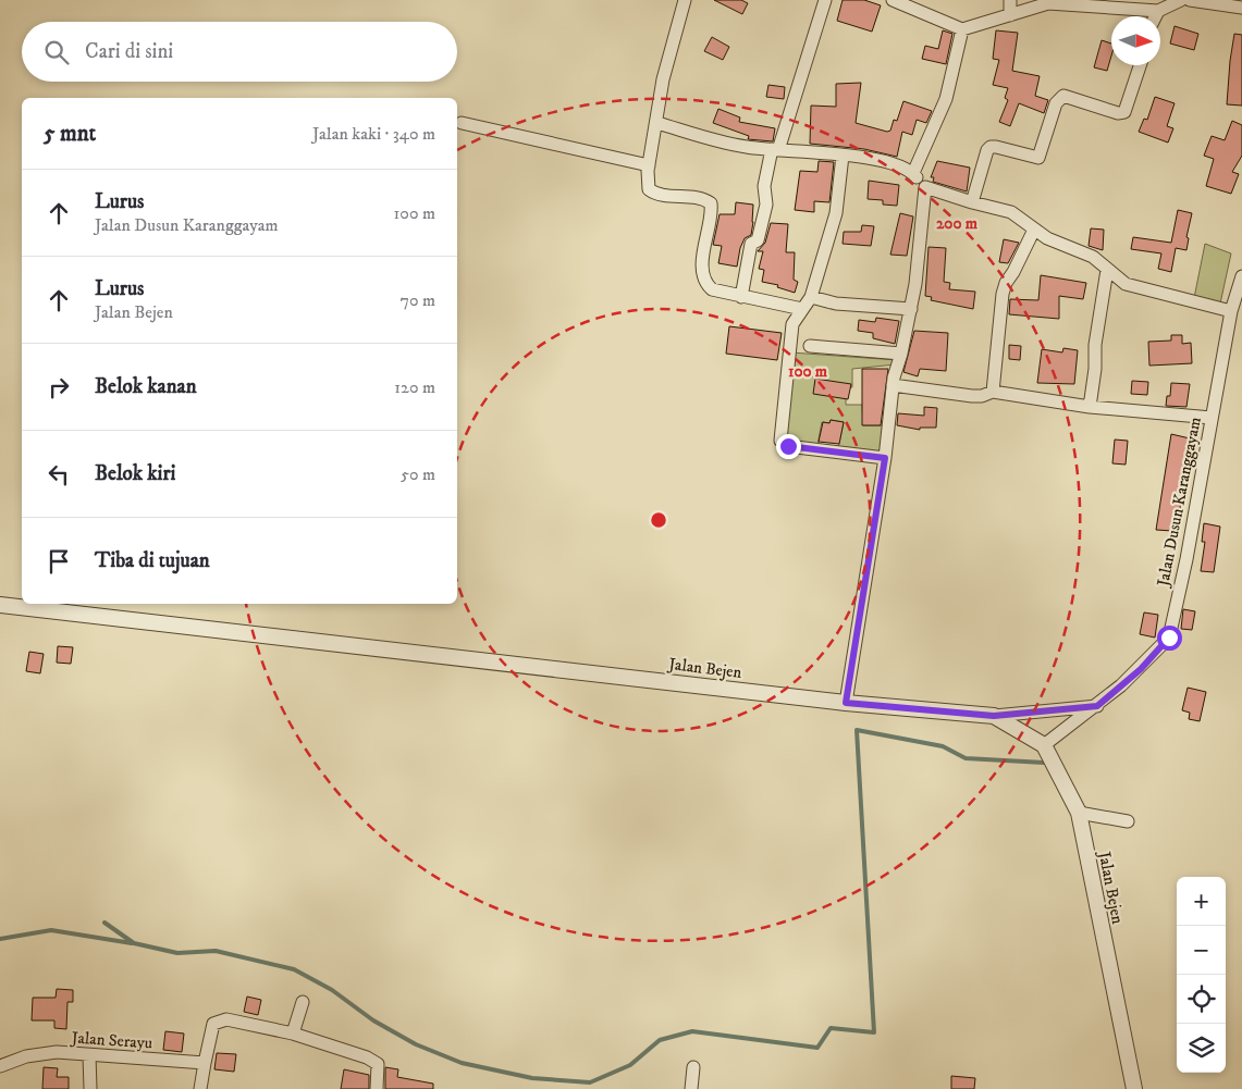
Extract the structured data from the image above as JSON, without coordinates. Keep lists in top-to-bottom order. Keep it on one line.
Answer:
{"streets":{"street":["Jalan Dusun Karanggayam","Jalan Bejen","Jalan Serayu"]},"crossings":[["Jalan Dusun Karanggayam","Jalan Bejen"]],"north":"right","page":{"search":"Cari di sini","heading":["5 mnt","Jalan kaki · 340 m"],"list":[["Lurus","Jalan Dusun Karanggayam","100 m"],["Lurus","Jalan Bejen","70 m"],["Belok kanan","120 m"],["Belok kiri","50 m"],"Tiba di tujuan"],"map_buttons":["+","−"]},"rings":["200 m","100 m"]}
